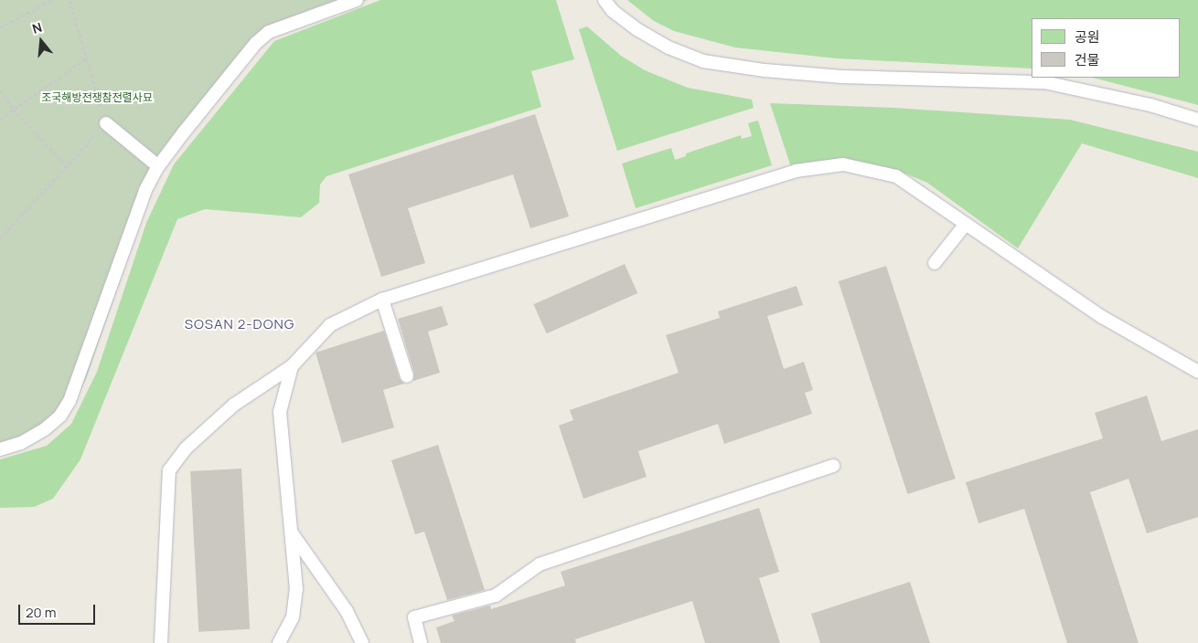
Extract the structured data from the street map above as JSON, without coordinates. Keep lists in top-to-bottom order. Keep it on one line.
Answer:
{"districts":["SOSAN 2-DONG"],"parks":["조국해방전쟁참전렬사묘"],"legend":["공원","건물"],"scale_bar":"20 m","north":"top"}
